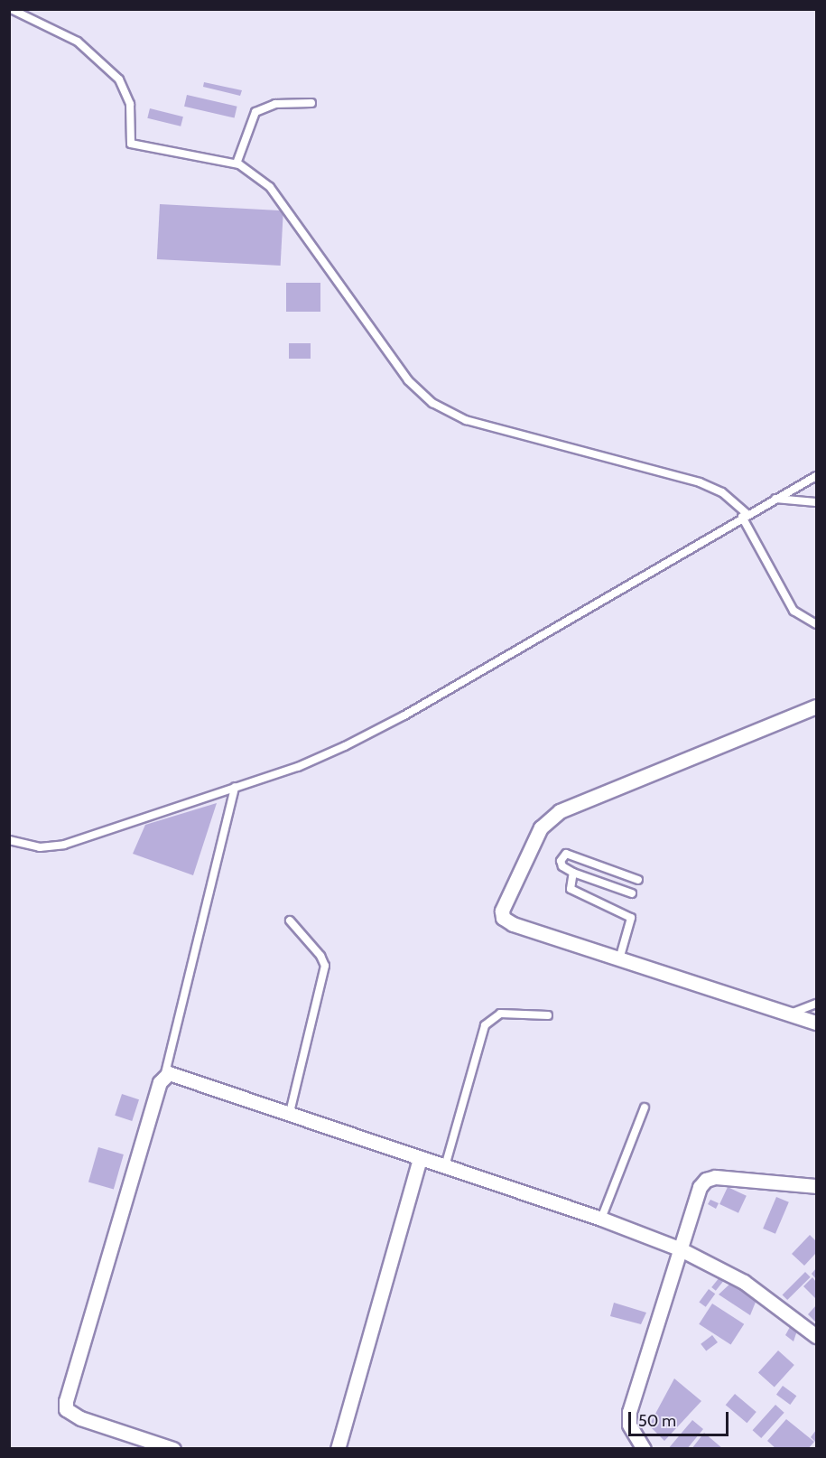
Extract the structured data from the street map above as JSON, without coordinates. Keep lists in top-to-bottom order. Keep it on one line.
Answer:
{"scale_bar":"50 m"}
